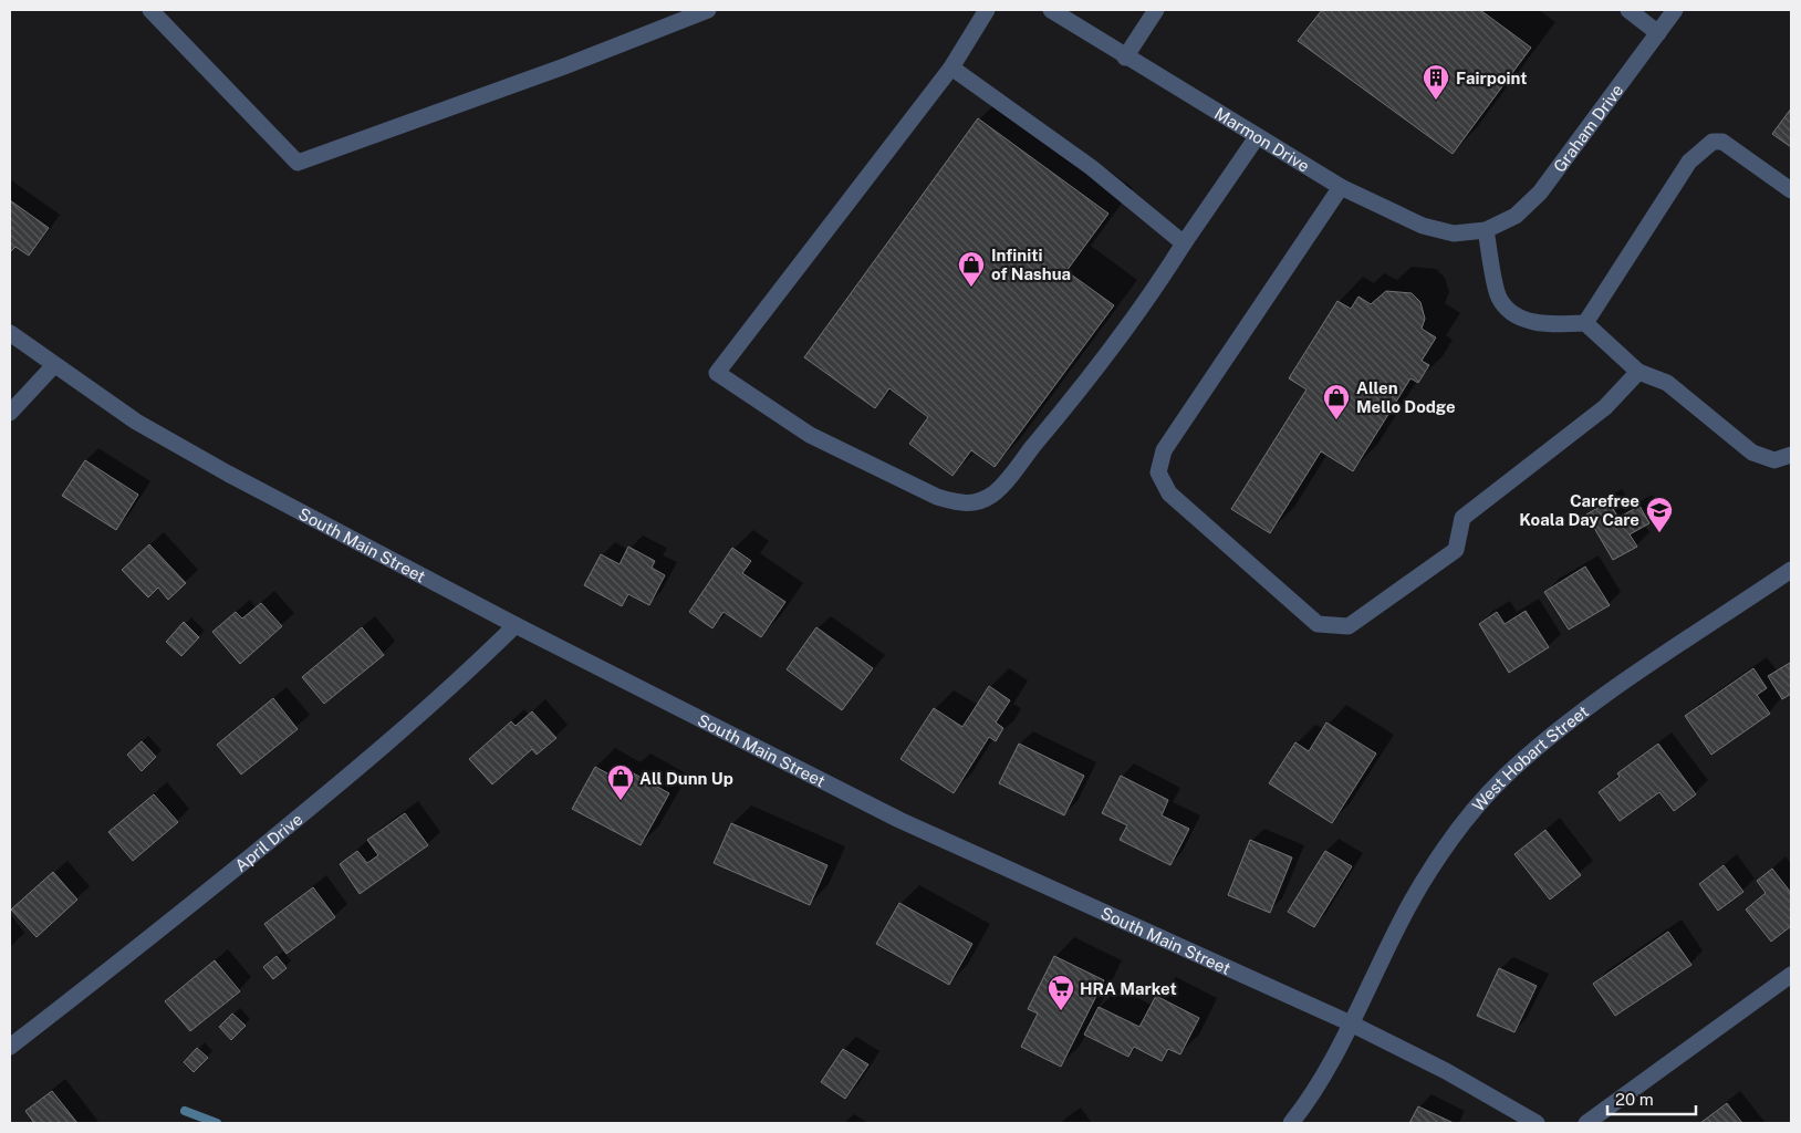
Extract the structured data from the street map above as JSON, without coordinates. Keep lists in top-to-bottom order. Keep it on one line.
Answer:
{"streets":{"street":["Graham Drive","Marmon Drive","South Main Street","West Hobart Street","April Drive"]},"crossings":[["Graham Drive","Marmon Drive"],["South Main Street","West Hobart Street"],["South Main Street","April Drive"]],"places":{"building":["Fairpoint"],"shop":["Infiniti of Nashua","Allen Mello Dodge","All Dunn Up"],"school or university":["Carefree Koala Day Care"],"supermarket":["HRA Market"]},"scale_bar":"20 m"}
